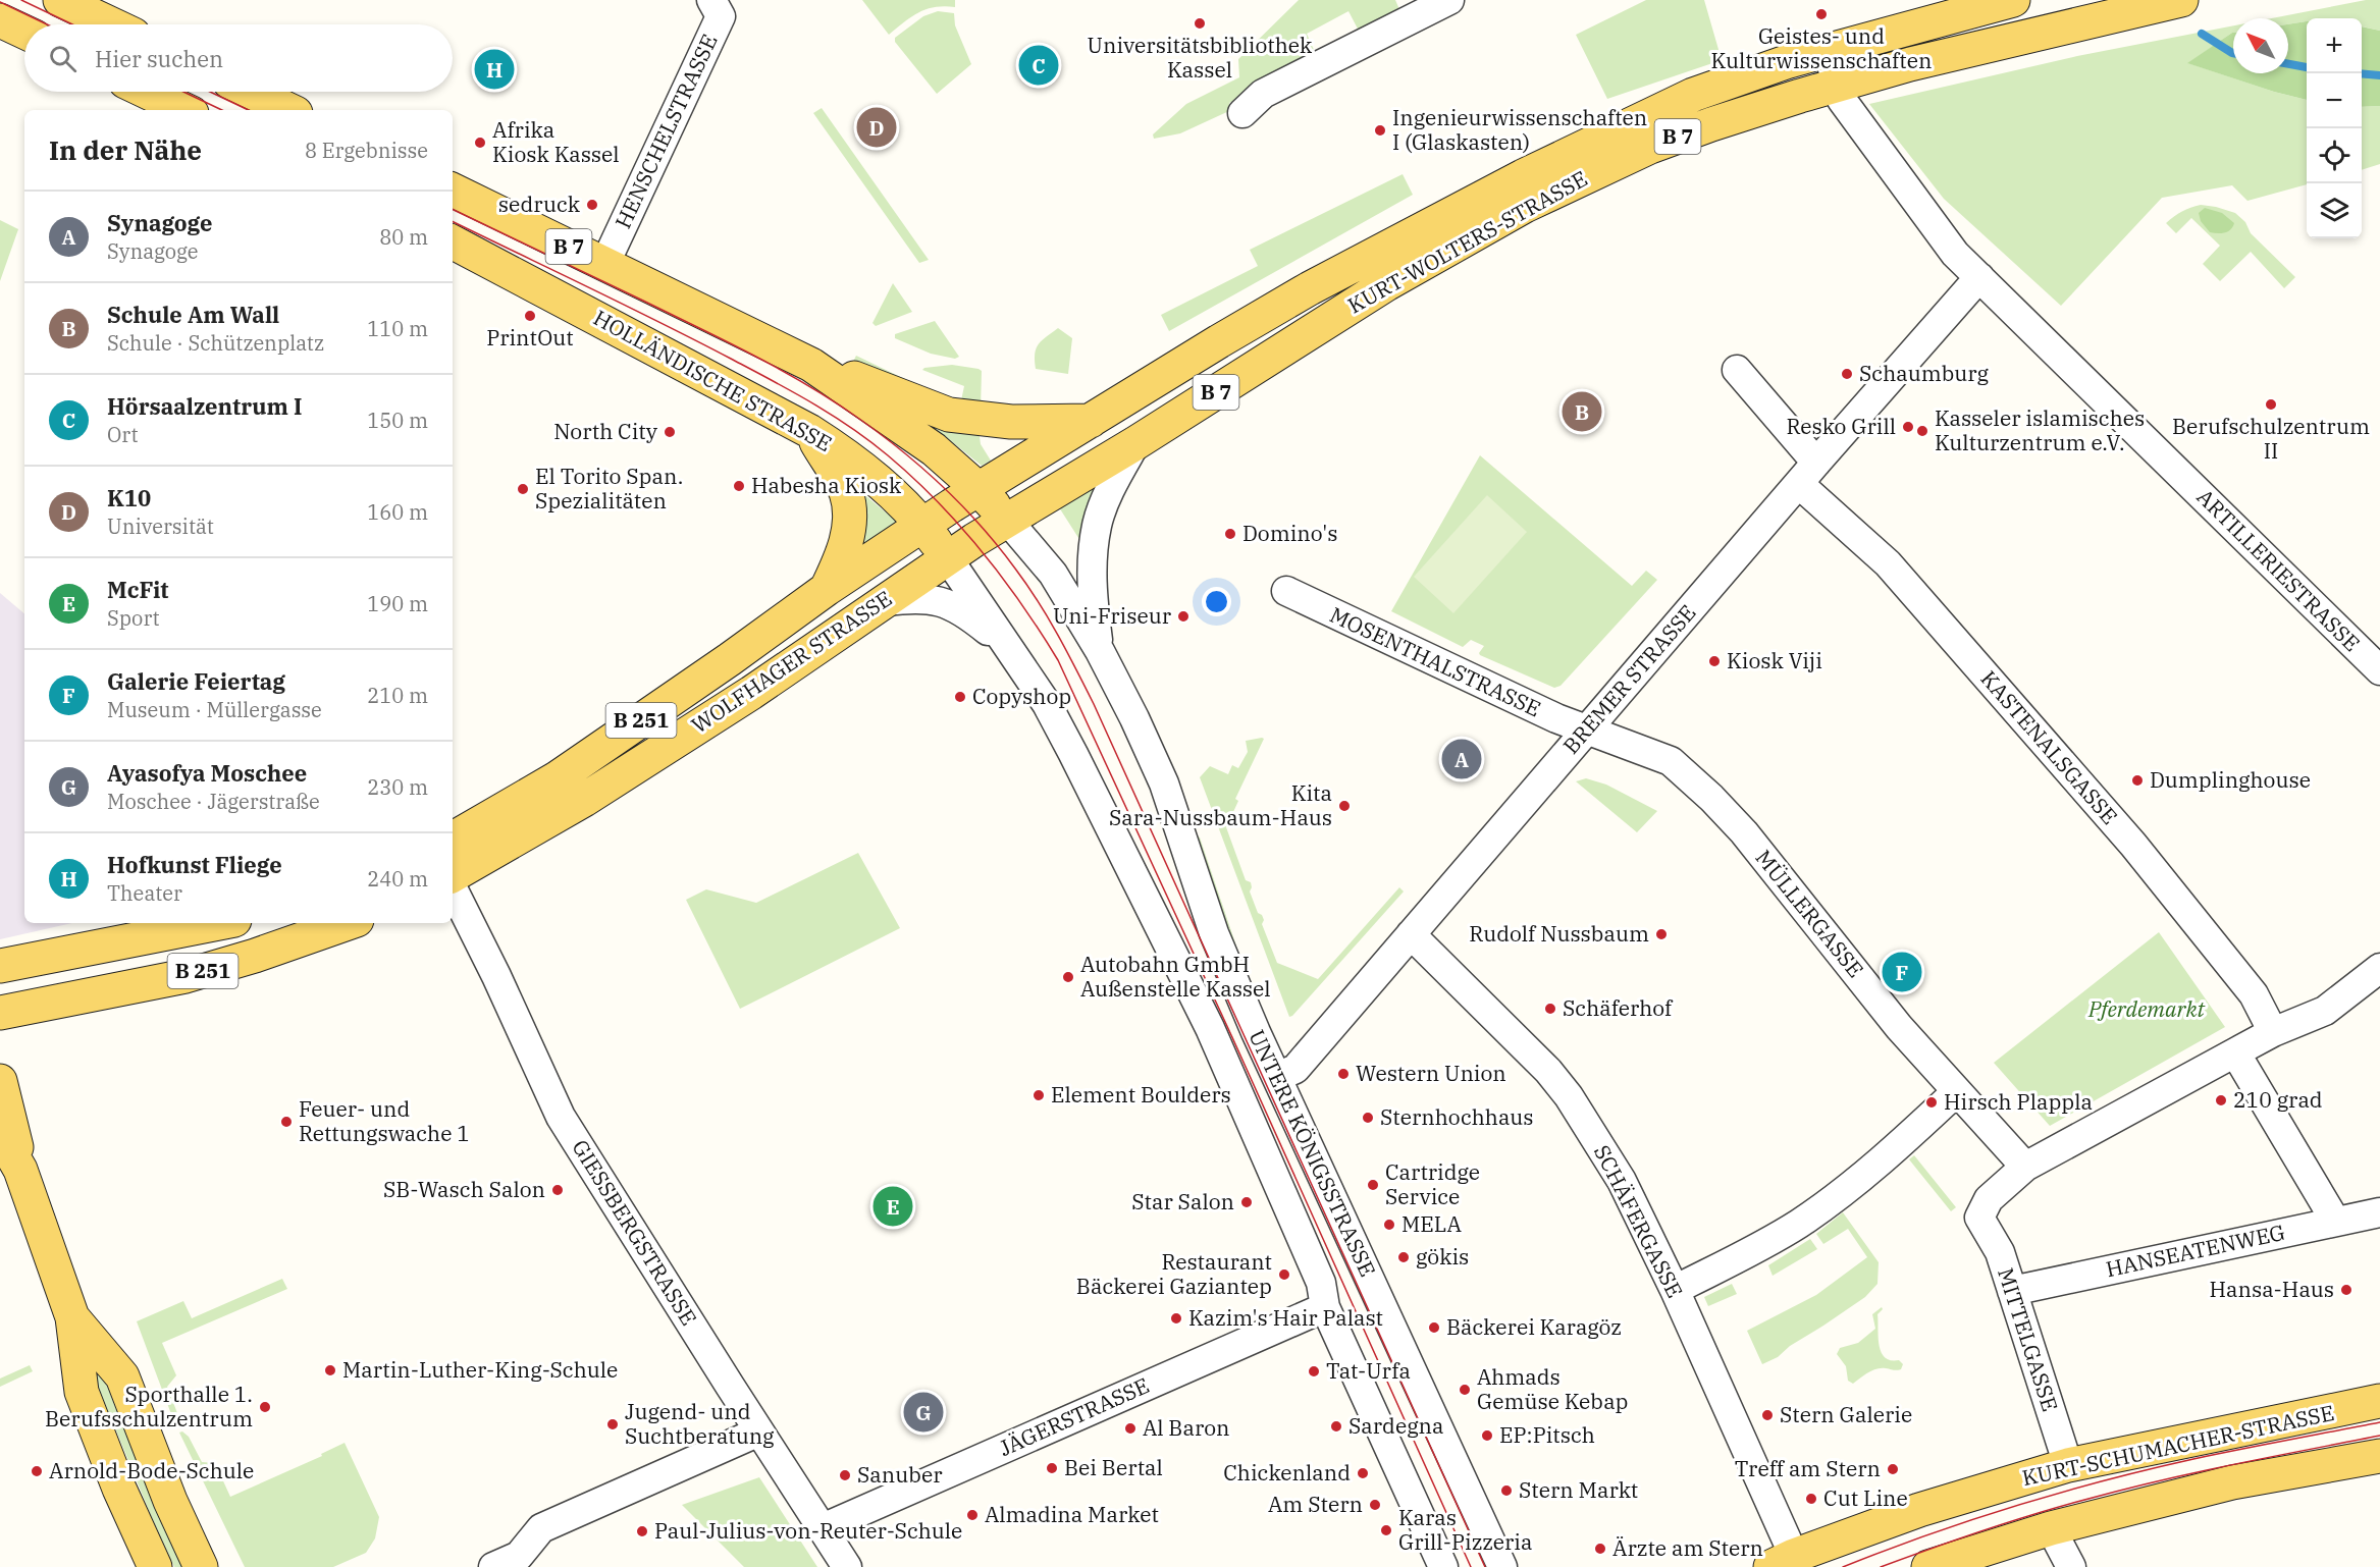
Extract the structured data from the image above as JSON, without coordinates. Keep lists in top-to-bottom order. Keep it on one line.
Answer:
{"streets":{"main road":["B 7","KURT-WOLTERS-STRASSE","HOLLÄNDISCHE STRASSE","WOLFHAGER STRASSE","B 251","UNTERE KÖNIGSSTRASSE","KURT-SCHUMACHER-STRASSE"],"street":["HENSCHELSTRASSE","ARTILLERIESTRASSE","MOSENTHALSTRASSE","BREMER STRASSE","KASTENALSGASSE","MÜLLERGASSE","SCHÄFERGASSE","GIESSBERGSTRASSE","HANSEATENWEG","MITTELGASSE","JÄGERSTRASSE"]},"crossings":[["HENSCHELSTRASSE","B 7"],["B 7","KURT-WOLTERS-STRASSE"],["KURT-WOLTERS-STRASSE","HOLLÄNDISCHE STRASSE"],["KURT-WOLTERS-STRASSE","ARTILLERIESTRASSE"],["KURT-WOLTERS-STRASSE","WOLFHAGER STRASSE"],["KURT-WOLTERS-STRASSE","UNTERE KÖNIGSSTRASSE"],["HOLLÄNDISCHE STRASSE","WOLFHAGER STRASSE"],["HOLLÄNDISCHE STRASSE","UNTERE KÖNIGSSTRASSE"],["ARTILLERIESTRASSE","BREMER STRASSE"],["WOLFHAGER STRASSE","UNTERE KÖNIGSSTRASSE"],["MOSENTHALSTRASSE","BREMER STRASSE"],["MOSENTHALSTRASSE","MÜLLERGASSE"],["BREMER STRASSE","KASTENALSGASSE"],["BREMER STRASSE","MÜLLERGASSE"],["BREMER STRASSE","UNTERE KÖNIGSSTRASSE"],["BREMER STRASSE","SCHÄFERGASSE"],["MÜLLERGASSE","MITTELGASSE"],["UNTERE KÖNIGSSTRASSE","JÄGERSTRASSE"],["SCHÄFERGASSE","KURT-SCHUMACHER-STRASSE"],["GIESSBERGSTRASSE","JÄGERSTRASSE"],["HANSEATENWEG","MITTELGASSE"],["MITTELGASSE","KURT-SCHUMACHER-STRASSE"]],"parks":["Pferdemarkt"],"places":["Geistes- und Kulturwissenschaften","Universitätsbibliothek Kassel","Ingenieurwissenschaften I (Glaskasten)","Afrika Kiosk Kassel","sedruck","PrintOut","Schaumburg","Berufschulzentrum II","Resko Grill","Kasseler islamisches Kulturzentrum e.V.","North City","Habesha Kiosk","El Torito Span. Spezialitäten","Domino's","Uni-Friseur","Kiosk Viji","Copyshop","Dumplinghouse","Kita Sara-Nussbaum-Haus","Rudolf Nussbaum","Autobahn GmbH Außenstelle Kassel","Schäferhof","Western Union","Element Boulders","210 grad","Hirsch Plappla","Sternhochhaus","Feuer- und Rettungswache 1","Cartridge Service","SB-Wasch Salon","Star Salon","MELA","gökis","Restaurant Bäckerei Gaziantep","Hansa-Haus","Kazim's Hair Palast","Bäckerei Karagöz","Martin-Luther-King-Schule","Tat-Urfa","Ahmads Gemüse Kebap","Sporthalle 1. Berufsschulzentrum","Stern Galerie","Jugend- und Suchtberatung","Sardegna","Al Baron","EP:Pitsch","Bei Bertal","Treff am Stern","Arnold-Bode-Schule","Chickenland","Sanuber","Stern Markt","Cut Line","Am Stern","Almadina Market","Karas Grill-Pizzeria","Paul-Julius-von-Reuter-Schule","Ärzte am Stern"],"north":"top left","page":{"map_buttons":["+","−"],"search":"Hier suchen","pins":["C","H","D","B","A","F","E","G"],"heading":["In der Nähe","8 Ergebnisse"],"list":[{"mark":"A","name":"Synagoge","note":"Synagoge","value":"80 m"},{"mark":"B","name":"Schule Am Wall","note":"Schule · Schützenplatz","value":"110 m"},{"mark":"C","name":"Hörsaalzentrum I","note":"Ort","value":"150 m"},{"mark":"D","name":"K10","note":"Universität","value":"160 m"},{"mark":"E","name":"McFit","note":"Sport","value":"190 m"},{"mark":"F","name":"Galerie Feiertag","note":"Museum · Müllergasse","value":"210 m"},{"mark":"G","name":"Ayasofya Moschee","note":"Moschee · Jägerstraße","value":"230 m"},{"mark":"H","name":"Hofkunst Fliege","note":"Theater","value":"240 m"}]}}
